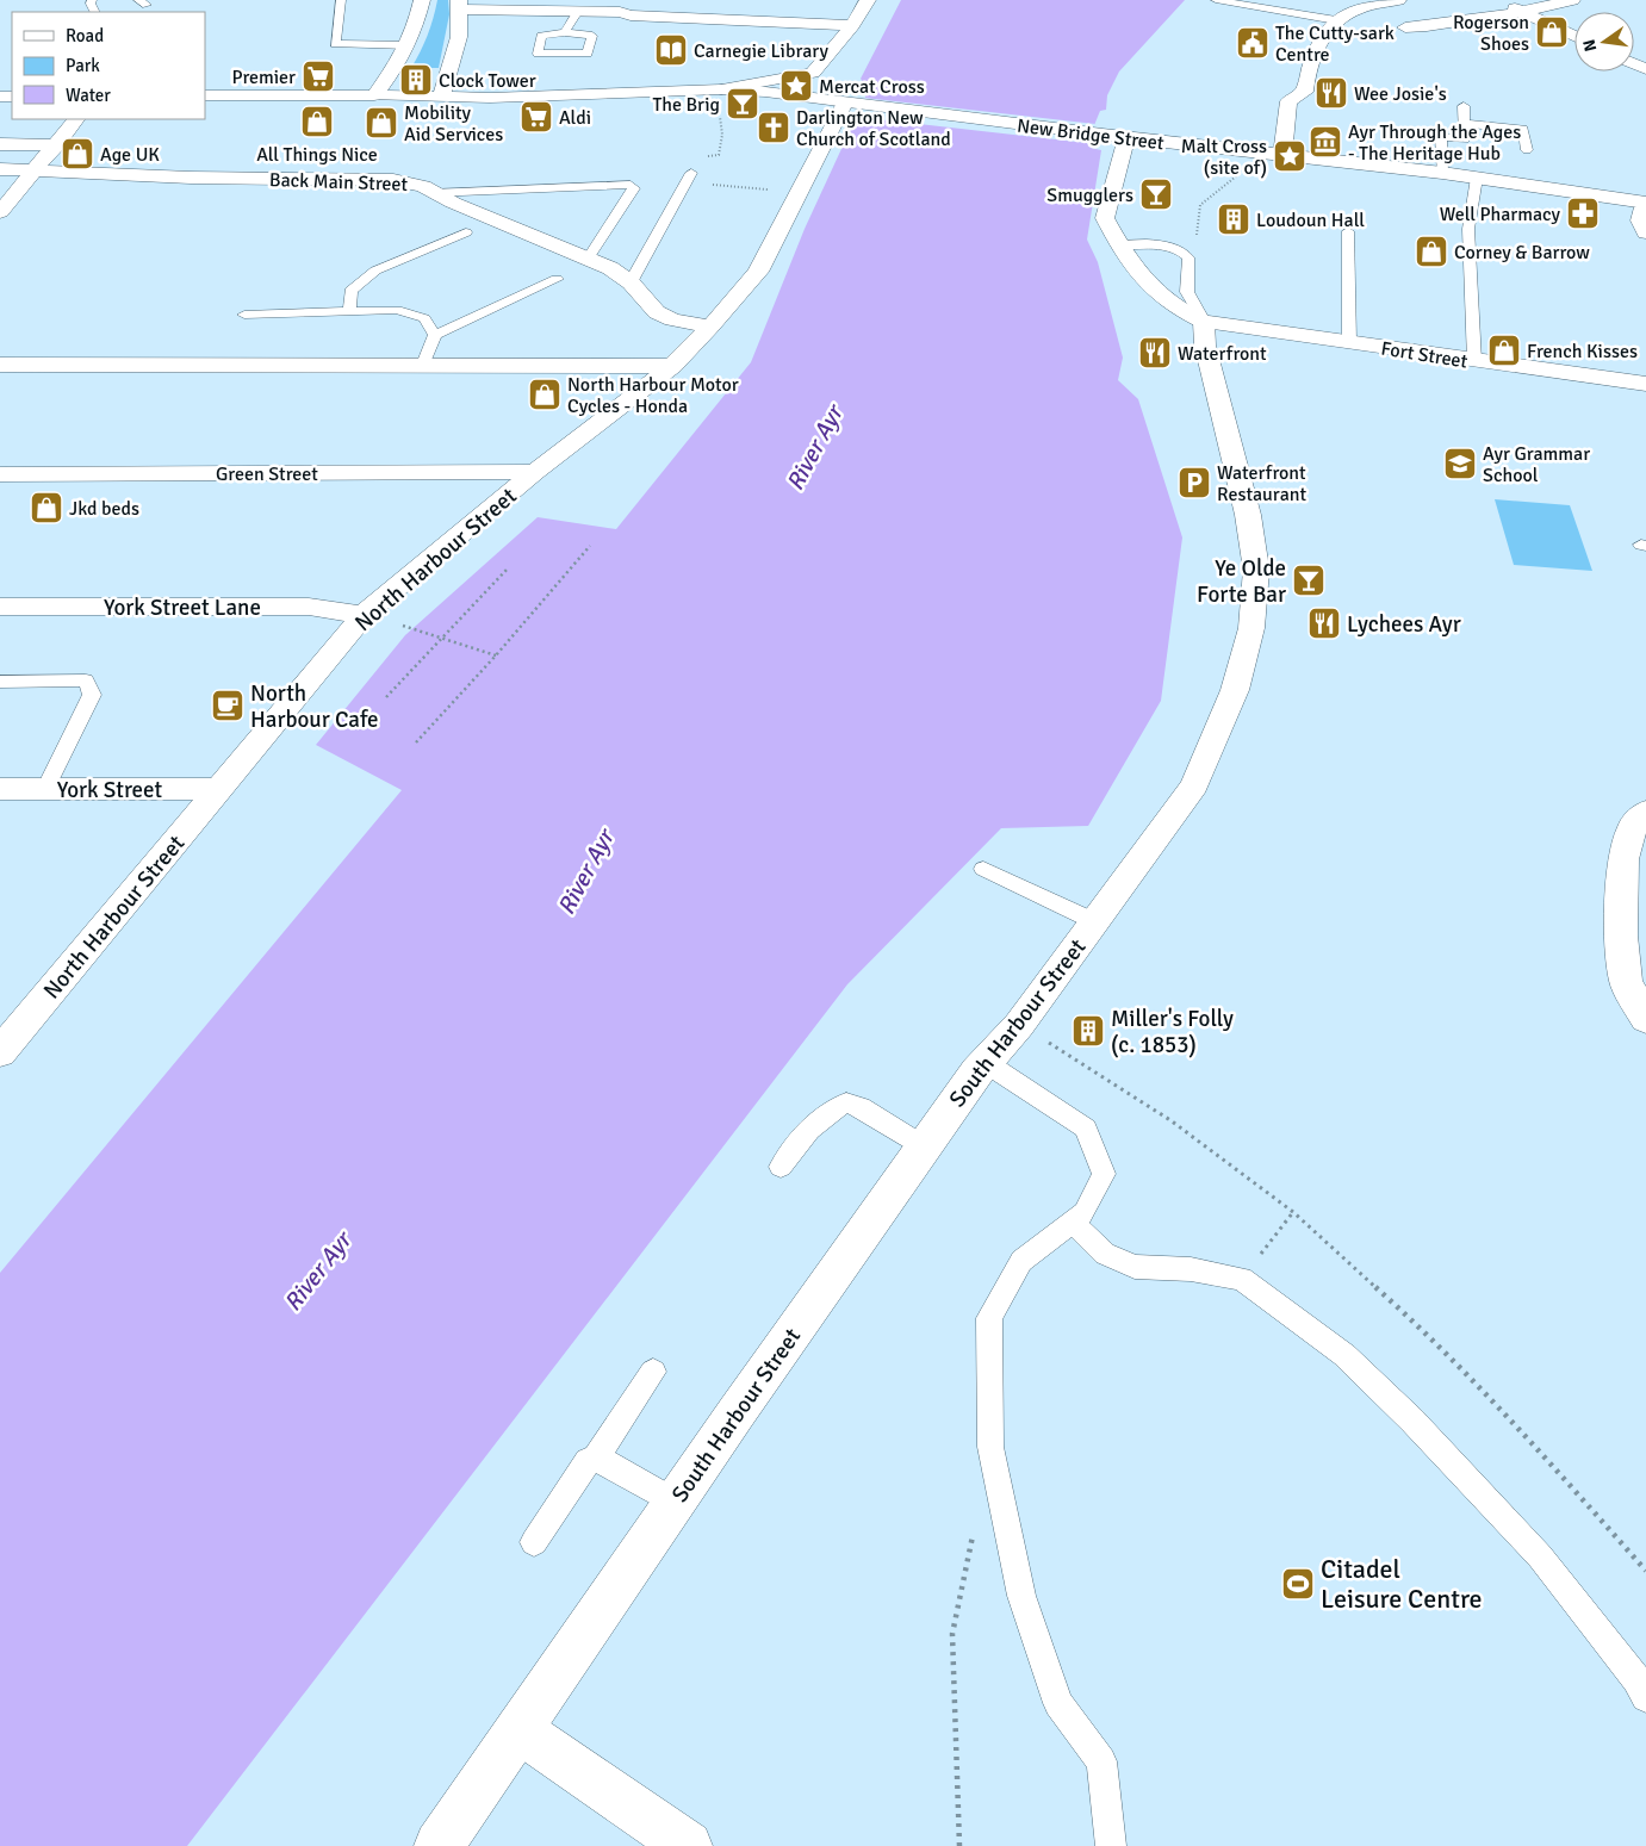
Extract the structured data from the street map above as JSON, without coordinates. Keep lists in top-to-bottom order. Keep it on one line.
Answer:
{"streets":{"street":["New Bridge Street","Back Main Street","Fort Street","Green Street","North Harbour Street","York Street Lane","York Street","South Harbour Street"]},"crossings":[["New Bridge Street","North Harbour Street"],["Back Main Street","North Harbour Street"],["Fort Street","South Harbour Street"],["Green Street","North Harbour Street"],["North Harbour Street","York Street Lane"],["North Harbour Street","York Street"]],"water":["River Ayr"],"places":{"shop":["Rogerson Shoes","All Things Nice","Mobility Aid Services","Age UK","Corney & Barrow","French Kisses","North Harbour Motor Cycles - Honda","Jkd beds"],"public building":["The Cutty-sark Centre"],"library":["Carnegie Library"],"supermarket":["Premier","Aldi"],"building":["Clock Tower","Loudoun Hall","Miller's Folly (c. 1853)"],"place":["Mercat Cross","Malt Cross (site of)"],"restaurant":["Wee Josie's","Waterfront","Lychees Ayr"],"bar":["The Brig","Smugglers","Ye Olde Forte Bar"],"church":["Darlington New Church of Scotland"],"museum":["Ayr Through the Ages - The Heritage Hub"],"pharmacy":["Well Pharmacy"],"school or university":["Ayr Grammar School"],"parking":["Waterfront Restaurant"],"cafe":["North Harbour Cafe"],"sports":["Citadel Leisure Centre"]},"legend":["Road","Park","Water"],"north":"left"}
